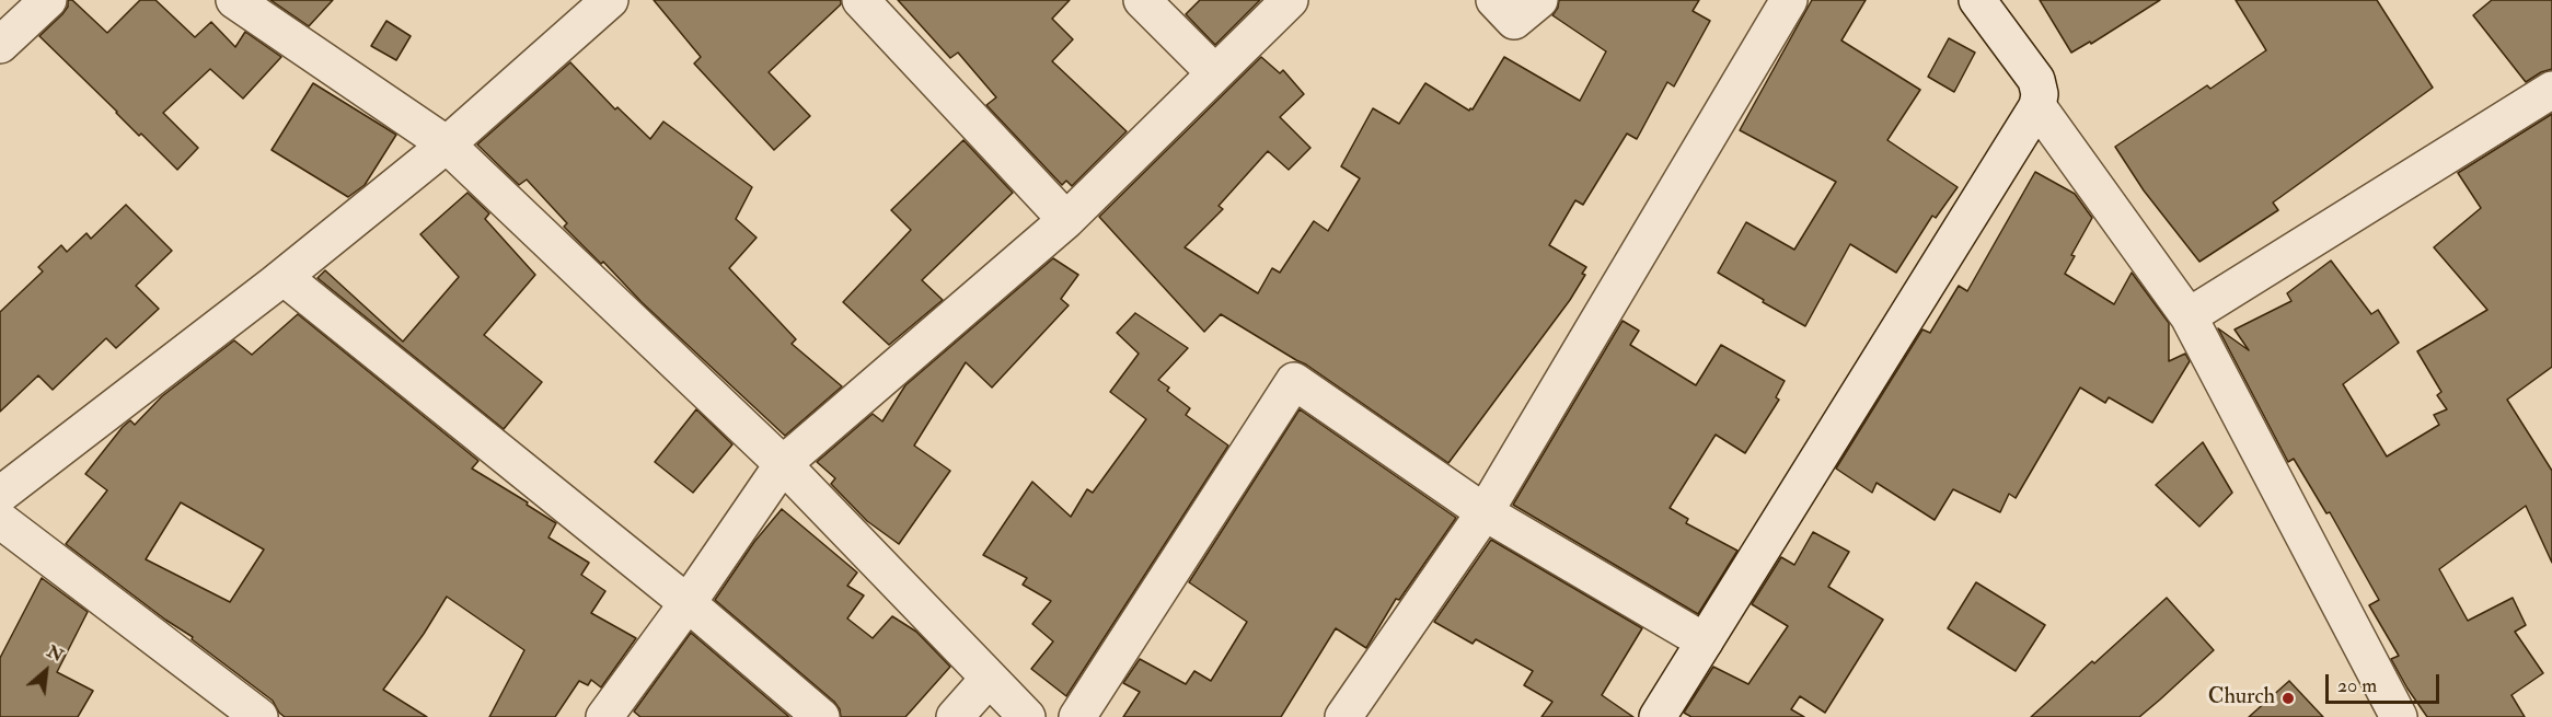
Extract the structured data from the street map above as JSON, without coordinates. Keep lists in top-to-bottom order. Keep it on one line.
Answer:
{"places":["Church"],"scale_bar":"20 m","north":"top right"}
